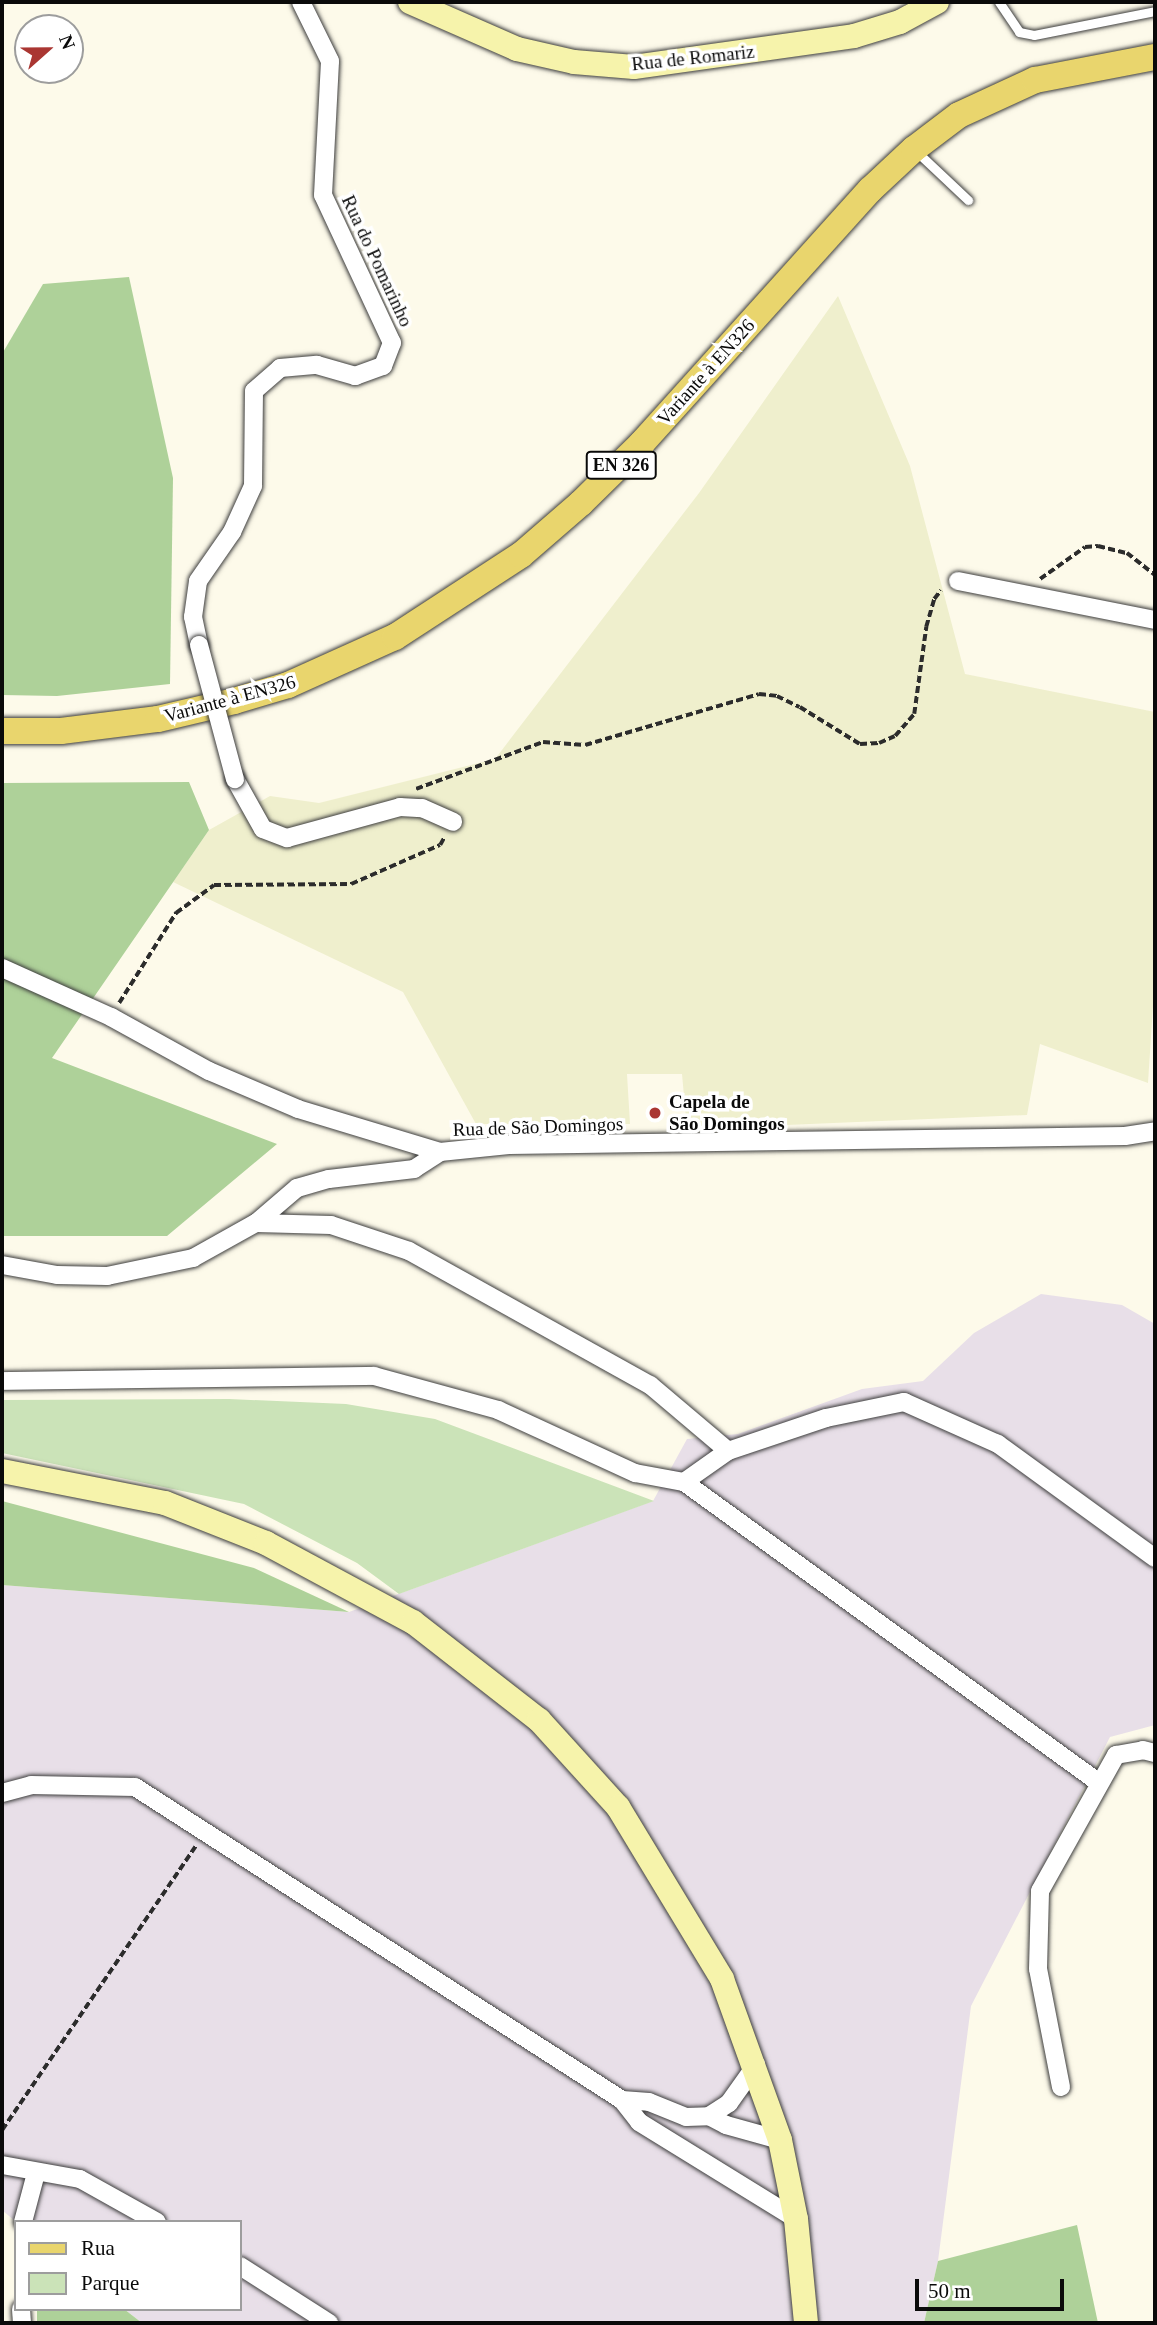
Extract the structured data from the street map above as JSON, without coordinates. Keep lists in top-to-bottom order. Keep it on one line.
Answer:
{"streets":{"main road":["Rua de Romariz","Variante à EN326","EN 326"],"street":["Rua do Pomarinho","Rua de São Domingos"]},"places":["Capela de São Domingos"],"legend":["Rua","Parque"],"scale_bar":"50 m","north":"right"}
